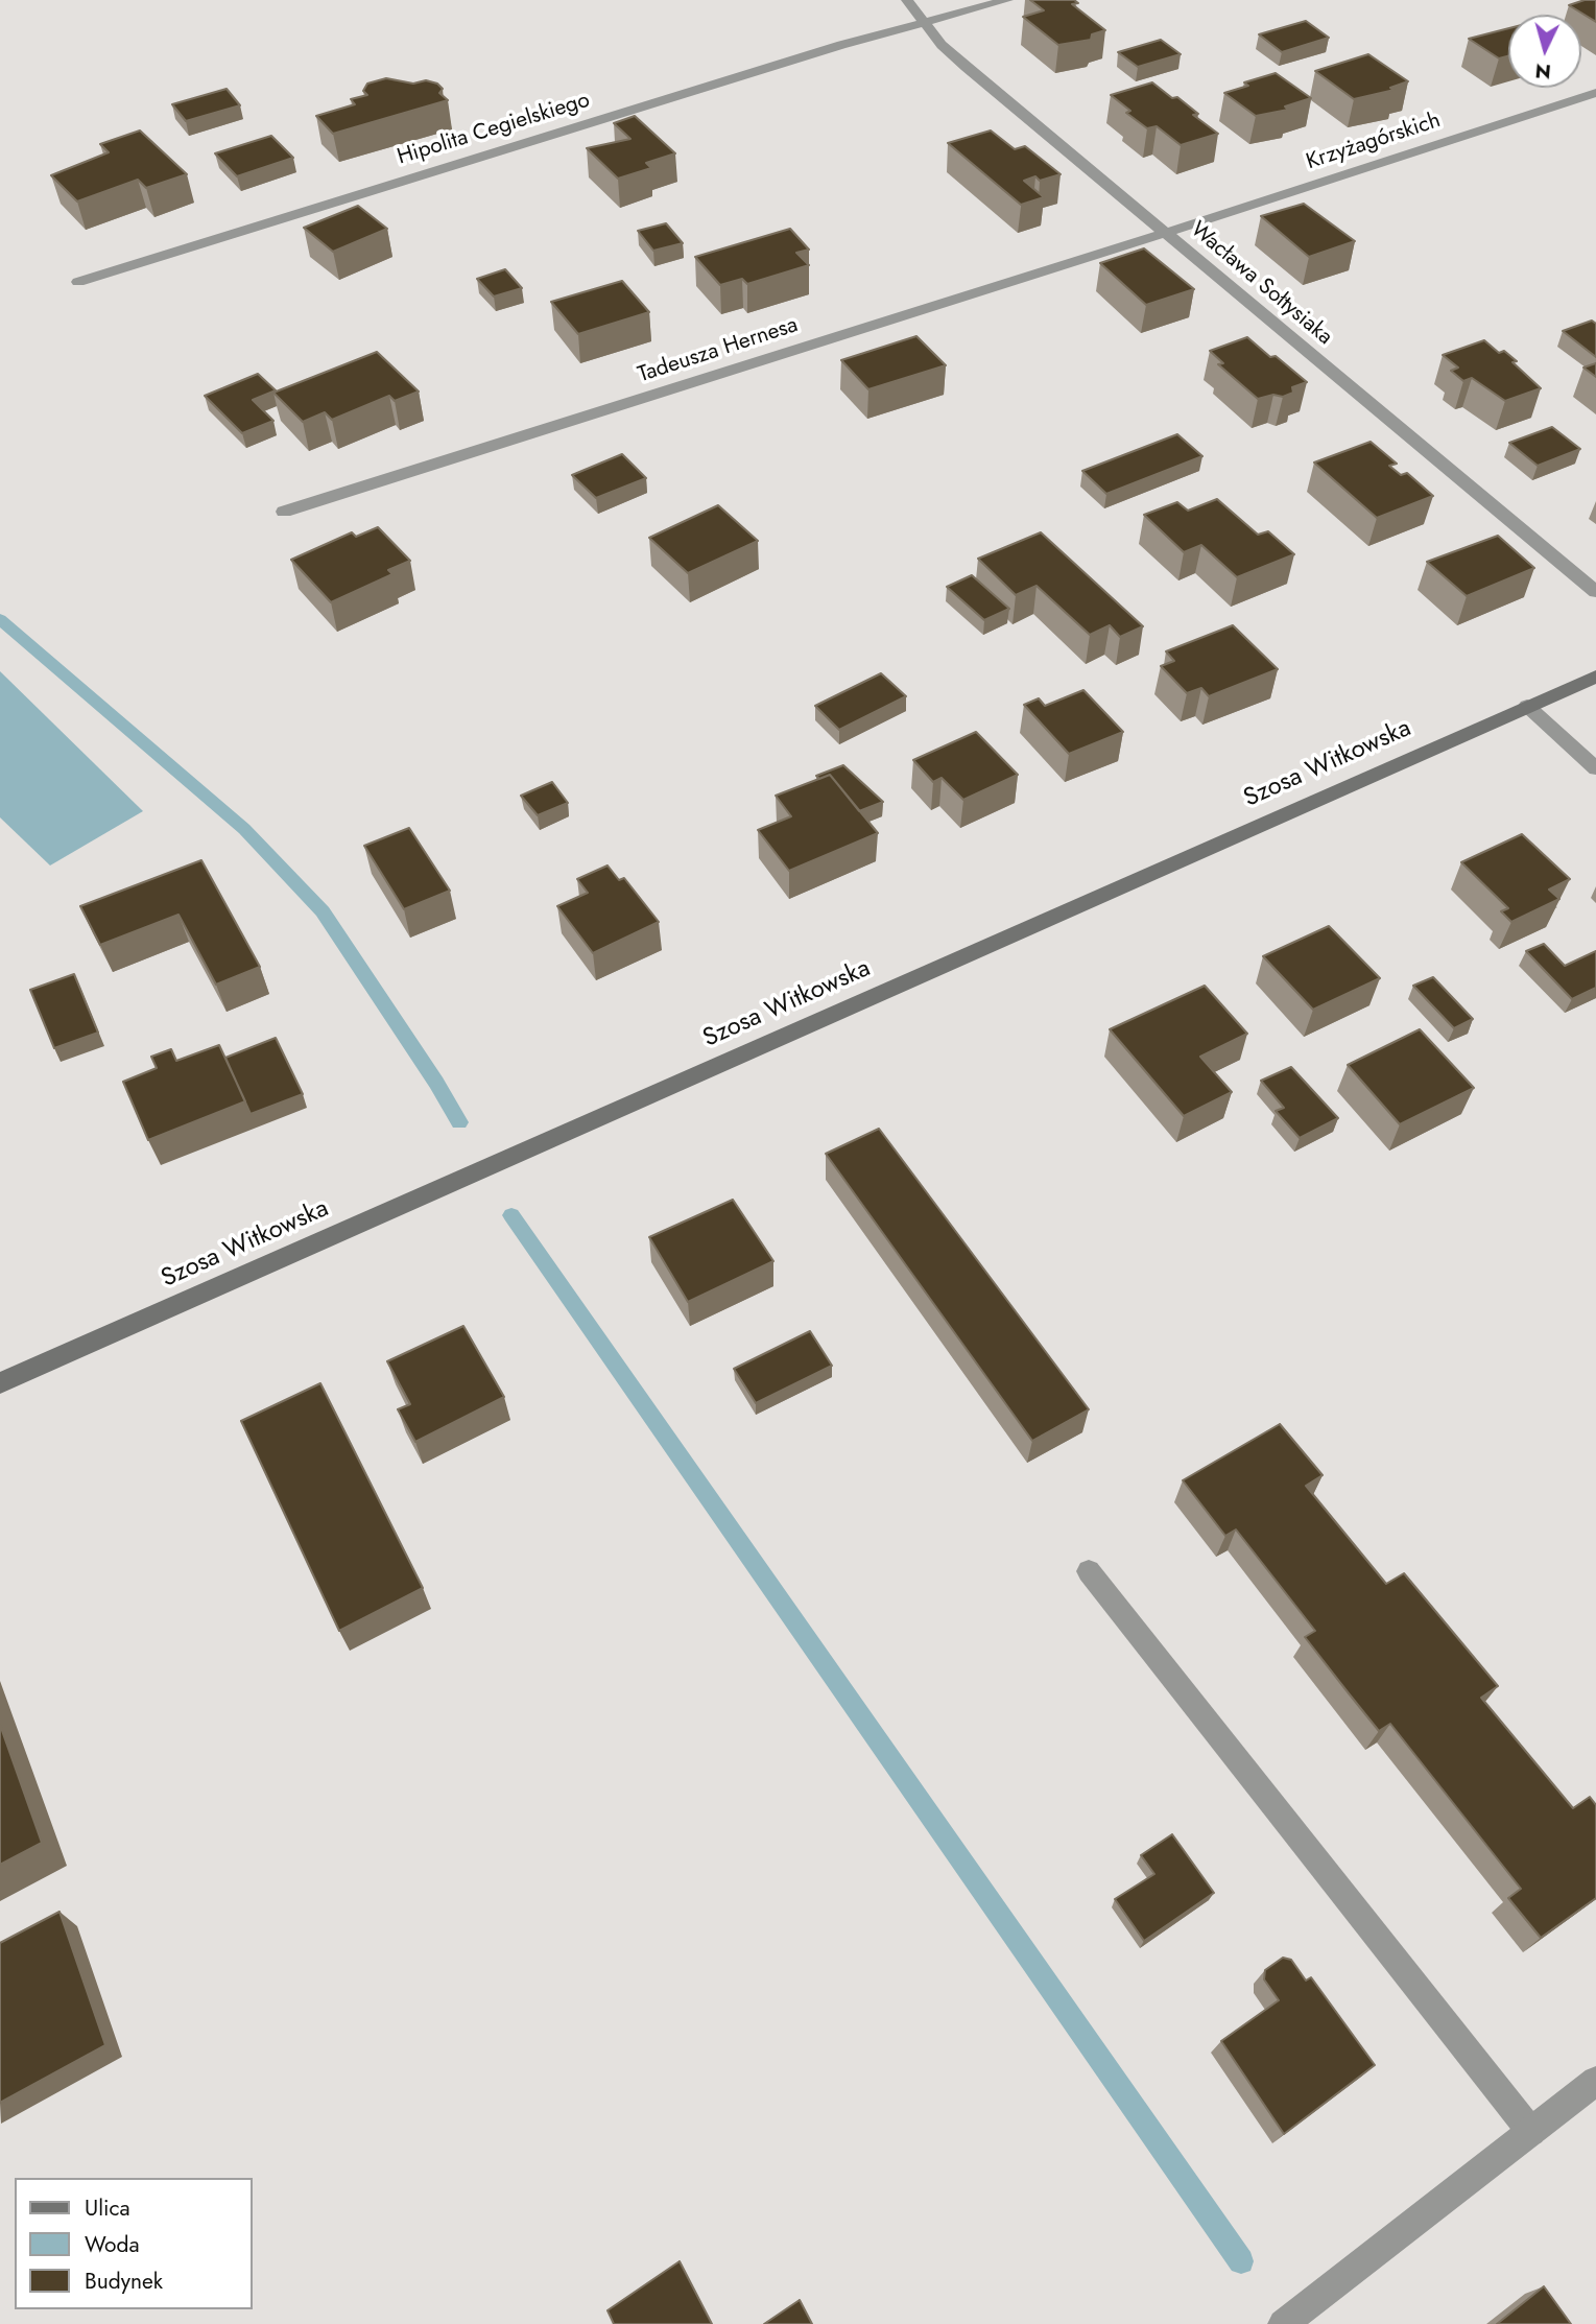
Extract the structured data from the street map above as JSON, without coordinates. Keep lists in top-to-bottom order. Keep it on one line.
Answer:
{"streets":{"street":["Hipolita Cegielskiego","Krzyżagórskich","Wacława Sołtysiaka","Tadeusza Hernesa","Szosa Witkowska"]},"crossings":[["Hipolita Cegielskiego","Wacława Sołtysiaka"],["Krzyżagórskich","Wacława Sołtysiaka"],["Krzyżagórskich","Tadeusza Hernesa"],["Wacława Sołtysiaka","Tadeusza Hernesa"]],"legend":["Ulica","Woda","Budynek"],"north":"bottom"}
